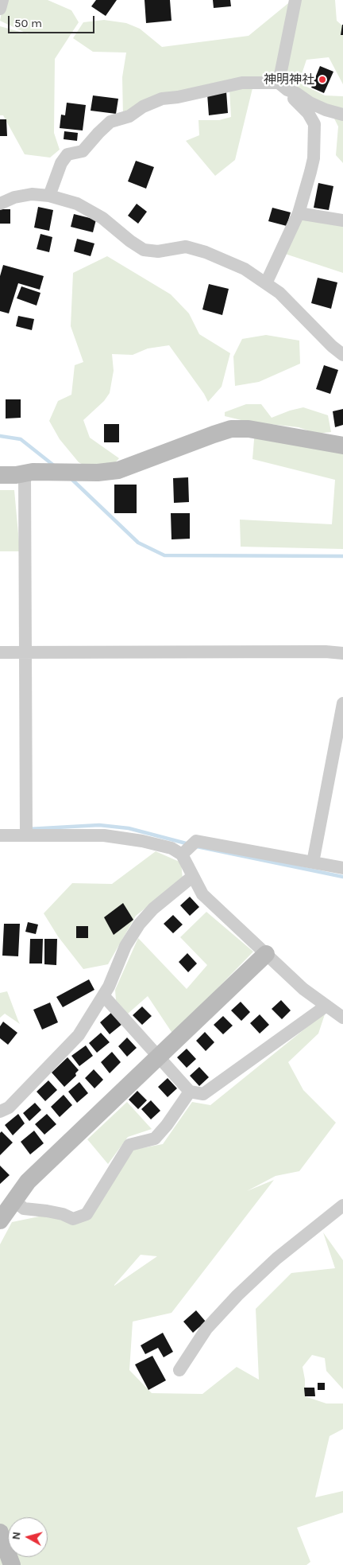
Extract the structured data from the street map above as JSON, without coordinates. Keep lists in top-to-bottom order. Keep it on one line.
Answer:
{"places":["神明神社"],"scale_bar":"50 m","north":"left"}
